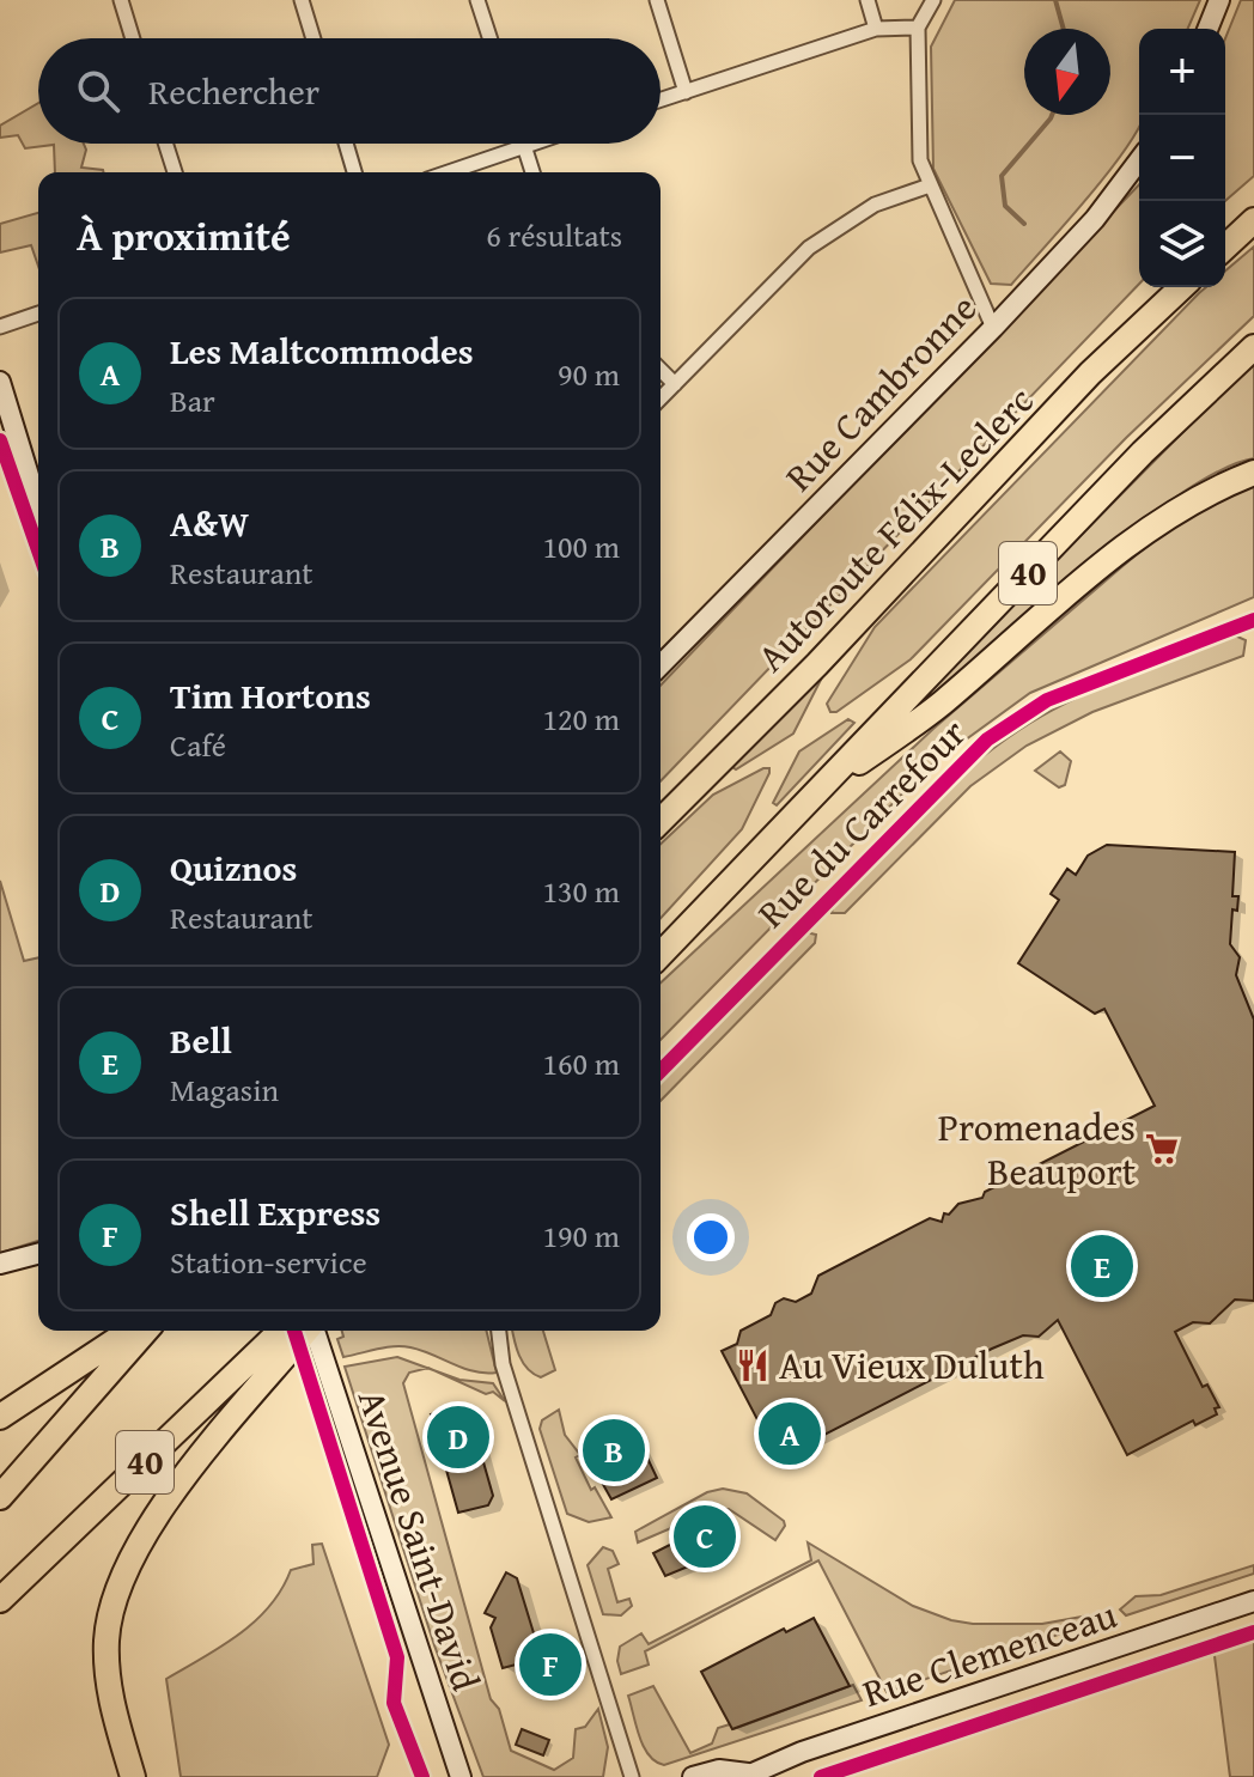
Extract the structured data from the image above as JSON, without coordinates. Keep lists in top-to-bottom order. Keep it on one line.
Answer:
{"streets":{"highway":["Autoroute Félix-Leclerc","40"],"street":["Rue Cambronne","Rue du Carrefour","Avenue Saint-David","Rue Clemenceau"]},"places":{"supermarket":["Promenades Beauport"],"restaurant":["Au Vieux Duluth"]},"north":"bottom","page":{"map_buttons":["+","−"],"search":"Rechercher","heading":["À proximité","6 résultats"],"list":[{"mark":"A","name":"Les Maltcommodes","note":"Bar","value":"90 m"},{"mark":"B","name":"A&W","note":"Restaurant","value":"100 m"},{"mark":"C","name":"Tim Hortons","note":"Café","value":"120 m"},{"mark":"D","name":"Quiznos","note":"Restaurant","value":"130 m"},{"mark":"E","name":"Bell","note":"Magasin","value":"160 m"},{"mark":"F","name":"Shell Express","note":"Station-service","value":"190 m"}],"pins":["E","A","D","B","C","F"]}}
